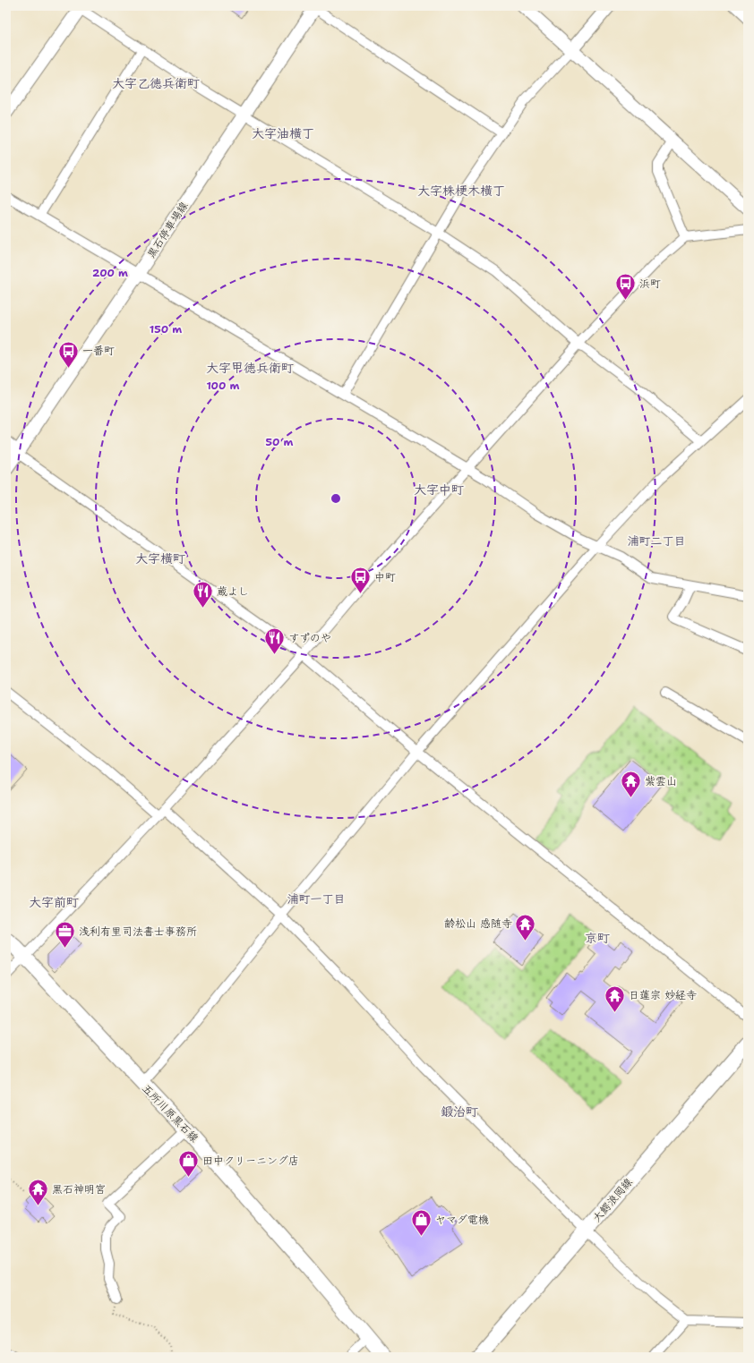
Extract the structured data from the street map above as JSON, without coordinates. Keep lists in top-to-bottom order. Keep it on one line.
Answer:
{"streets":{"main road":["黒石停車場線","五所川原黒石線","大鰐浪岡線"]},"districts":["大字乙徳兵衛町","大字油横丁","大字株梗木横丁","大字甲徳兵衛町","大字中町","浦町二丁目","大字横町","浦町一丁目","大字前町","京町","鍛治町"],"places":{"bus stop":["浜町","一番町","中町"],"restaurant":["蔵よし","すずのや"],"temple":["紫雲山","齢松山 感随寺","日蓮宗 妙経寺","黒石神明宮"],"office":["浅利有里司法書士事務所"],"shop":["田中クリーニング店","ヤマダ電機"]},"rings":["200 m","150 m","100 m","50 m"]}
